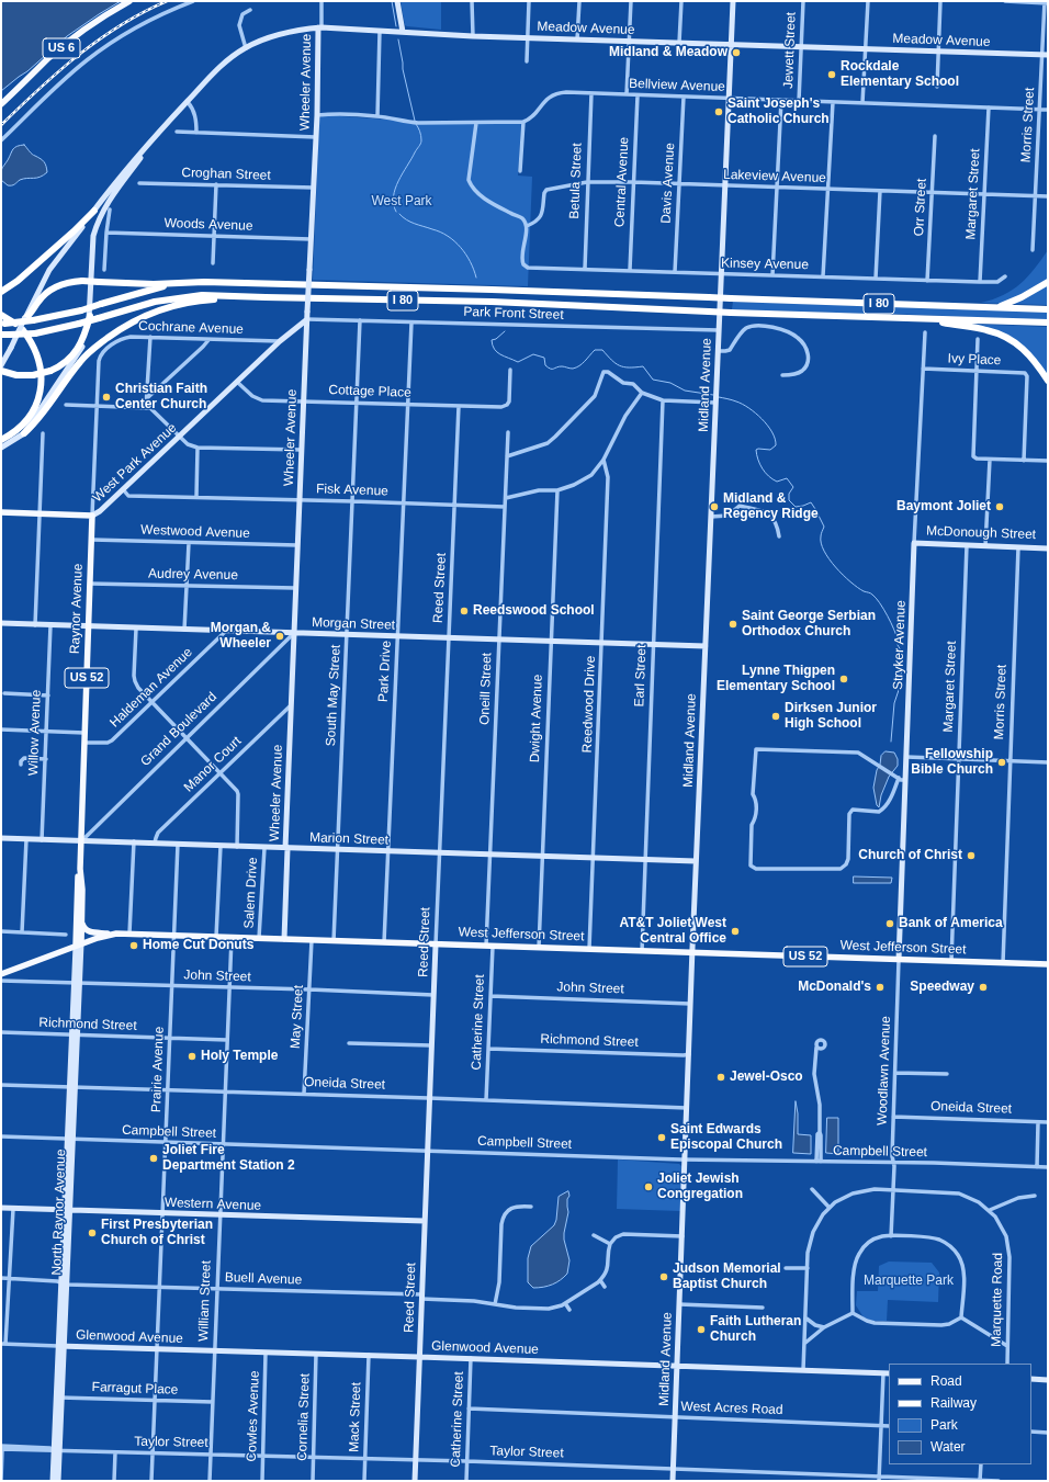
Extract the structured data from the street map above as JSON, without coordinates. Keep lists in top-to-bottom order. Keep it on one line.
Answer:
{"streets":{"highway":["I 80"],"main road":["US 6","Raynor Avenue","US 52","West Jefferson Street"],"street":["Meadow Avenue","Jewett Street","Wheeler Avenue","Bellview Avenue","Morris Street","Croghan Street","Lakeview Avenue","Betula Street","Central Avenue","Davis Avenue","Margaret Street","Orr Street","Woods Avenue","Kinsey Avenue","Park Front Street","Cochrane Avenue","Ivy Place","Midland Avenue","Cottage Place","West Park Avenue","Fisk Avenue","Westwood Avenue","McDonough Street","Audrey Avenue","Reed Street","Morgan Street","Stryker Avenue","Park Drive","Earl Street","Haldeman Avenue","Oneill Street","South May Street","Reedwood Drive","Dwight Avenue","Grand Boulevard","Willow Avenue","Manor Court","Marion Street","Salem Drive","John Street","May Street","Catherine Street","Richmond Street","Prairie Avenue","Woodlawn Avenue","Oneida Street","Campbell Street","Western Avenue","North Raynor Avenue","Buell Avenue","Marquette Road","William Street","Glenwood Avenue","Farragut Place","West Acres Road","Cowles Avenue","Cornelia Street","Mack Street","Taylor Street"]},"crossings":[["Meadow Avenue","Jewett Street"],["Meadow Avenue","Wheeler Avenue"],["Meadow Avenue","Morris Street"],["Meadow Avenue","Midland Avenue"],["Jewett Street","Bellview Avenue"],["Wheeler Avenue","Croghan Street"],["Wheeler Avenue","Woods Avenue"],["Wheeler Avenue","Park Front Street"],["Wheeler Avenue","Cottage Place"],["Wheeler Avenue","West Park Avenue"],["Wheeler Avenue","Fisk Avenue"],["Wheeler Avenue","Westwood Avenue"],["Wheeler Avenue","Audrey Avenue"],["Wheeler Avenue","Morgan Street"],["Wheeler Avenue","Grand Boulevard"],["Wheeler Avenue","Manor Court"],["Wheeler Avenue","Marion Street"],["Wheeler Avenue","West Jefferson Street"],["Bellview Avenue","Morris Street"],["Bellview Avenue","Betula Street"],["Bellview Avenue","Central Avenue"],["Bellview Avenue","Davis Avenue"],["Bellview Avenue","Margaret Street"],["Bellview Avenue","Midland Avenue"],["Morris Street","Lakeview Avenue"],["Morris Street","McDonough Street"],["Morris Street","West Jefferson Street"],["Lakeview Avenue","Betula Street"],["Lakeview Avenue","Central Avenue"],["Lakeview Avenue","Davis Avenue"],["Lakeview Avenue","Margaret Street"],["Lakeview Avenue","Orr Street"],["Lakeview Avenue","Kinsey Avenue"],["Lakeview Avenue","Midland Avenue"],["Betula Street","Kinsey Avenue"],["Central Avenue","Kinsey Avenue"],["Davis Avenue","Kinsey Avenue"],["Margaret Street","Kinsey Avenue"],["Margaret Street","McDonough Street"],["Margaret Street","West Jefferson Street"],["Orr Street","Kinsey Avenue"],["Kinsey Avenue","Midland Avenue"],["Park Front Street","Midland Avenue"],["Park Front Street","West Park Avenue"],["Park Front Street","Park Drive"],["Park Front Street","South May Street"],["Cochrane Avenue","West Park Avenue"],["Cochrane Avenue","Raynor Avenue"],["Ivy Place","Stryker Avenue"],["Midland Avenue","Morgan Street"],["Midland Avenue","Marion Street"],["Midland Avenue","West Jefferson Street"],["Midland Avenue","John Street"],["Midland Avenue","Richmond Street"],["Midland Avenue","Oneida Street"],["Midland Avenue","Campbell Street"],["Midland Avenue","Glenwood Avenue"],["Midland Avenue","West Acres Road"],["Midland Avenue","Taylor Street"],["Cottage Place","West Park Avenue"],["Cottage Place","Reed Street"],["Cottage Place","Park Drive"],["Cottage Place","South May Street"],["West Park Avenue","Fisk Avenue"],["West Park Avenue","Raynor Avenue"],["Fisk Avenue","Reed Street"],["Fisk Avenue","Park Drive"],["Fisk Avenue","Oneill Street"],["Fisk Avenue","South May Street"],["Westwood Avenue","Raynor Avenue"],["McDonough Street","Stryker Avenue"],["Audrey Avenue","Raynor Avenue"],["Reed Street","Morgan Street"],["Reed Street","Marion Street"],["Reed Street","West Jefferson Street"],["Reed Street","John Street"],["Reed Street","Oneida Street"],["Reed Street","Campbell Street"],["Reed Street","Western Avenue"],["Reed Street","Buell Avenue"],["Reed Street","Glenwood Avenue"],["Reed Street","Taylor Street"],["Raynor Avenue","Morgan Street"],["Raynor Avenue","US 52"],["Raynor Avenue","Haldeman Avenue"],["Raynor Avenue","Grand Boulevard"],["Raynor Avenue","Marion Street"],["Raynor Avenue","West Jefferson Street"],["Raynor Avenue","North Raynor Avenue"],["Morgan Street","Park Drive"],["Morgan Street","Earl Street"],["Morgan Street","Haldeman Avenue"],["Morgan Street","Oneill Street"],["Morgan Street","South May Street"],["Morgan Street","Reedwood Drive"],["Morgan Street","Dwight Avenue"],["Morgan Street","Grand Boulevard"],["Morgan Street","Willow Avenue"],["Stryker Avenue","West Jefferson Street"],["Stryker Avenue","Woodlawn Avenue"],["Park Drive","Marion Street"],["Park Drive","West Jefferson Street"],["Earl Street","Marion Street"],["Earl Street","West Jefferson Street"],["US 52","West Jefferson Street"],["Oneill Street","Marion Street"],["Oneill Street","West Jefferson Street"],["Oneill Street","Catherine Street"],["South May Street","Marion Street"],["South May Street","West Jefferson Street"],["Reedwood Drive","Marion Street"],["Reedwood Drive","West Jefferson Street"],["Dwight Avenue","Marion Street"],["Dwight Avenue","West Jefferson Street"],["Grand Boulevard","Marion Street"],["Willow Avenue","Marion Street"],["Manor Court","Marion Street"],["Marion Street","Salem Drive"],["Marion Street","Prairie Avenue"],["Salem Drive","West Jefferson Street"],["West Jefferson Street","May Street"],["West Jefferson Street","Catherine Street"],["West Jefferson Street","Prairie Avenue"],["West Jefferson Street","Woodlawn Avenue"],["West Jefferson Street","North Raynor Avenue"],["West Jefferson Street","William Street"],["John Street","May Street"],["John Street","Catherine Street"],["John Street","Prairie Avenue"],["John Street","North Raynor Avenue"],["John Street","William Street"],["May Street","Oneida Street"],["Catherine Street","Richmond Street"],["Catherine Street","Oneida Street"],["Catherine Street","Glenwood Avenue"],["Catherine Street","West Acres Road"],["Catherine Street","Taylor Street"],["Richmond Street","Prairie Avenue"],["Richmond Street","North Raynor Avenue"],["Richmond Street","William Street"],["Prairie Avenue","Oneida Street"],["Prairie Avenue","Campbell Street"],["Prairie Avenue","Western Avenue"],["Prairie Avenue","Buell Avenue"],["Prairie Avenue","Glenwood Avenue"],["Prairie Avenue","Farragut Place"],["Prairie Avenue","Taylor Street"],["Woodlawn Avenue","Oneida Street"],["Woodlawn Avenue","Campbell Street"],["Woodlawn Avenue","Marquette Road"],["Oneida Street","North Raynor Avenue"],["Oneida Street","William Street"],["Campbell Street","North Raynor Avenue"],["Campbell Street","William Street"],["Western Avenue","North Raynor Avenue"],["Western Avenue","William Street"],["North Raynor Avenue","Buell Avenue"],["North Raynor Avenue","Glenwood Avenue"],["North Raynor Avenue","Farragut Place"],["North Raynor Avenue","Taylor Street"],["Buell Avenue","William Street"],["Marquette Road","Glenwood Avenue"],["William Street","Glenwood Avenue"],["William Street","Farragut Place"],["William Street","Taylor Street"],["Glenwood Avenue","Cowles Avenue"],["Glenwood Avenue","Cornelia Street"],["Glenwood Avenue","Mack Street"],["Cowles Avenue","Taylor Street"],["Cornelia Street","Taylor Street"],["Mack Street","Taylor Street"]],"parks":["West Park","Marquette Park"],"places":["Midland & Meadow","Rockdale Elementary School","Saint Joseph's Catholic Church","Christian Faith Center Church","Midland & Regency Ridge","Baymont Joliet","Reedswood School","Saint George Serbian Orthodox Church","Morgan & Wheeler","Lynne Thigpen Elementary School","Dirksen Junior High School","Fellowship Bible Church","Church of Christ","Bank of America","AT&T Joliet West Central Office","Home Cut Donuts","McDonald's","Speedway","Holy Temple","Jewel-Osco","Saint Edwards Episcopal Church","Joliet Fire Department Station 2","Joliet Jewish Congregation","First Presbyterian Church of Christ","Judson Memorial Baptist Church","Faith Lutheran Church"],"legend":["Road","Railway","Park","Water"]}
